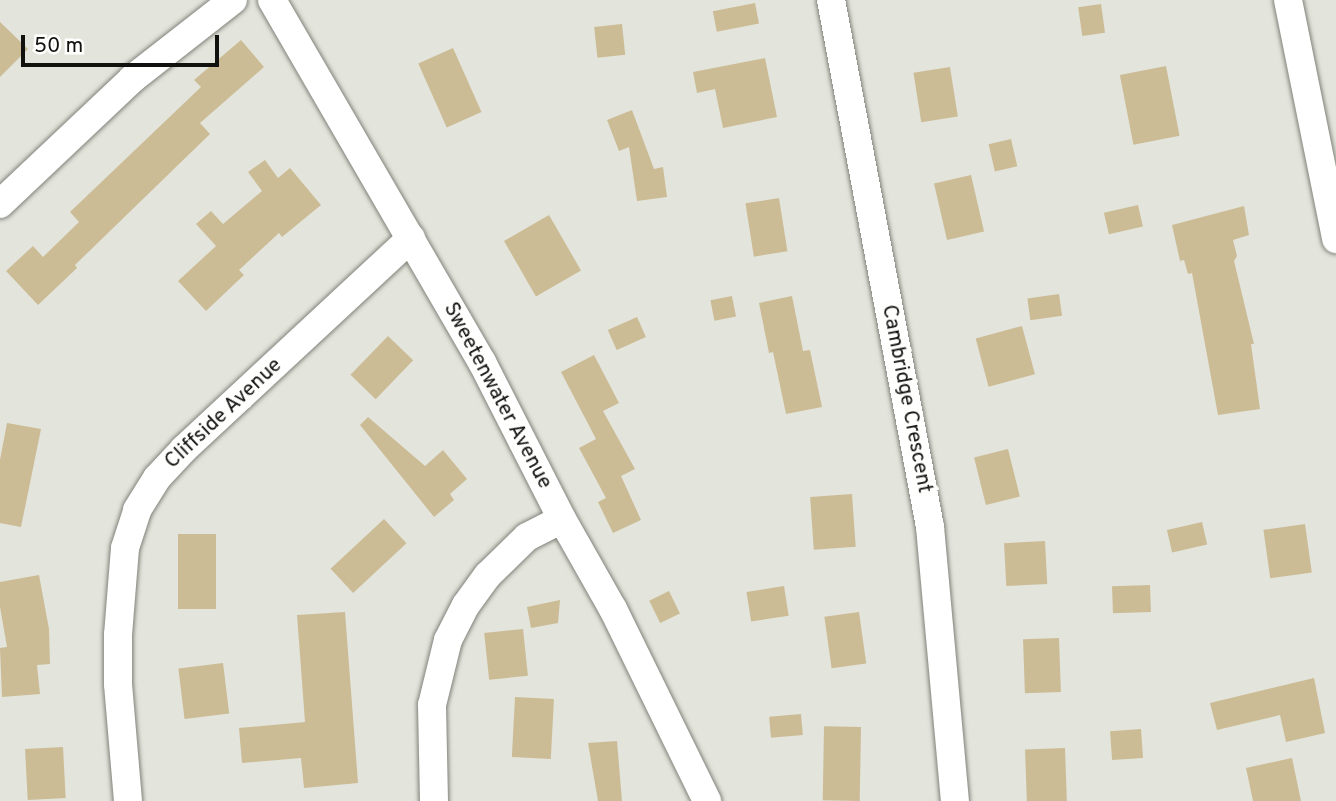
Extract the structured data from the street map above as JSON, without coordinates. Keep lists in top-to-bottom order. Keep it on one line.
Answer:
{"streets":{"street":["Sweetenwater Avenue","Cambridge Crescent","Cliffside Avenue"]},"crossings":[["Sweetenwater Avenue","Cliffside Avenue"]],"scale_bar":"50 m"}
